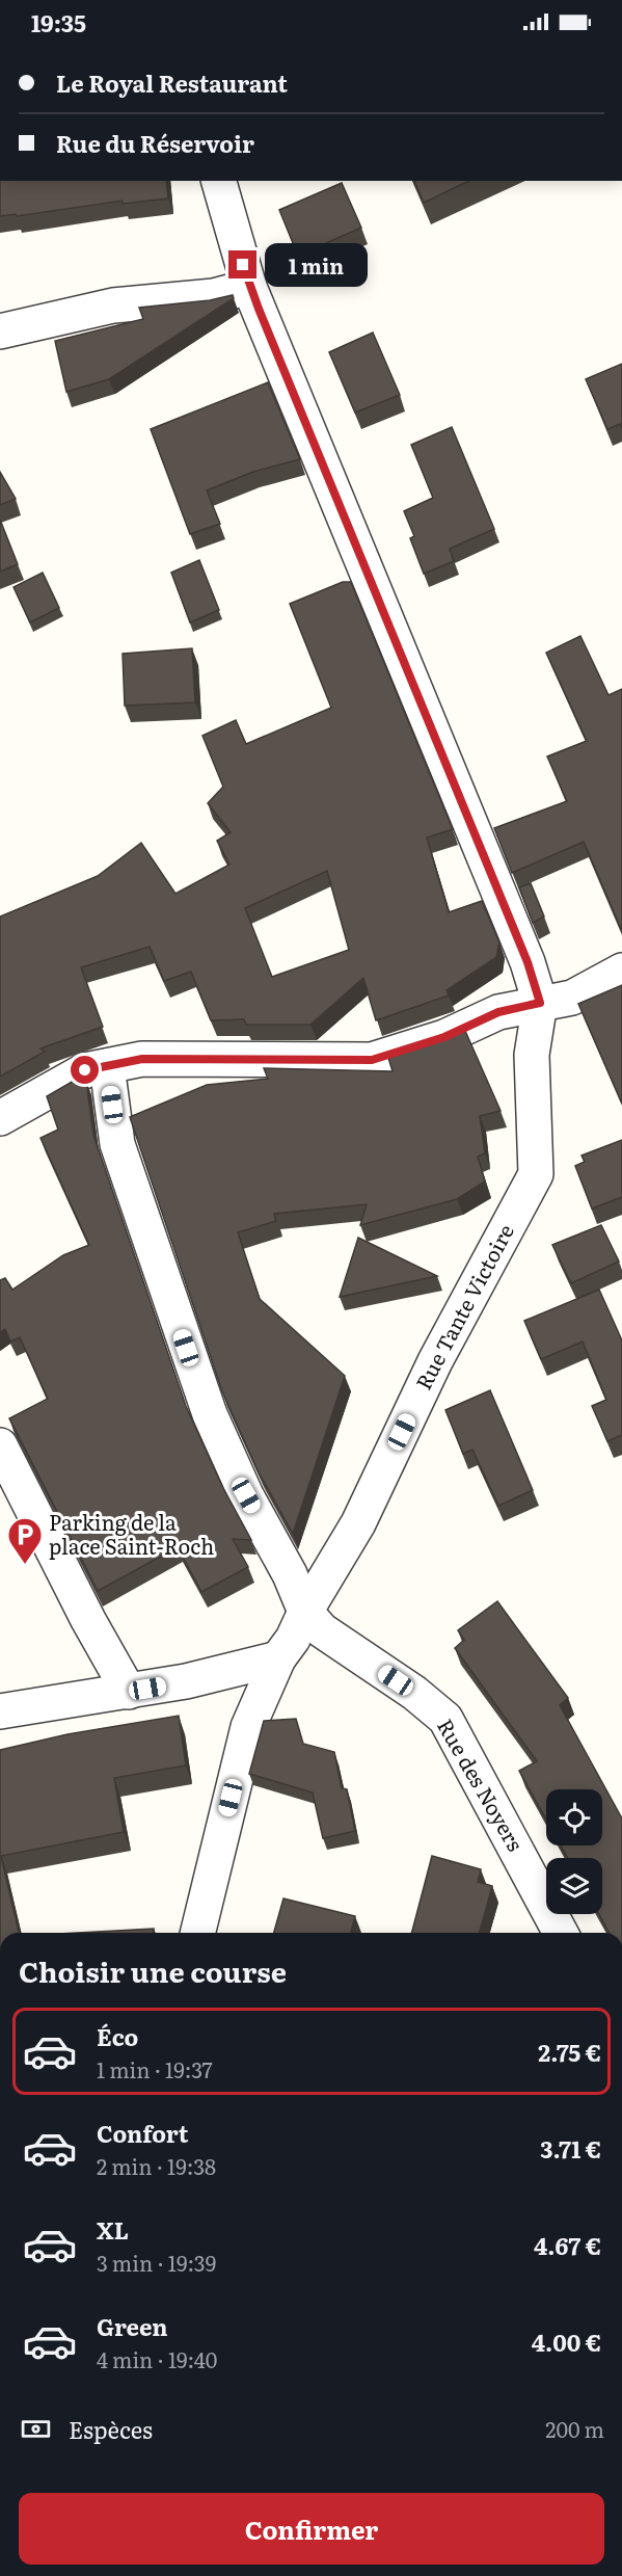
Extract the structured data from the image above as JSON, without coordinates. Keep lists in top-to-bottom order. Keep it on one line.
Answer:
{"streets":{"street":["Rue Tante Victoire","Rue des Noyers"]},"crossings":[["Rue Tante Victoire","Rue des Noyers"]],"places":{"parking":["Parking de la place Saint-Roch"]},"page":{"status":"19:35","banner":["Le Royal Restaurant","Rue du Réservoir"],"bubble":"1 min","heading":"Choisir une course","list":[{"name":"Éco","note":"1 min · 19:37","value":"2.75 €"},{"name":"Confort","note":"2 min · 19:38","value":"3.71 €"},{"name":"XL","note":"3 min · 19:39","value":"4.67 €"},{"name":"Green","note":"4 min · 19:40","value":"4.00 €"}],"pay":["Espèces","200 m"],"buttons":"Confirmer"}}
